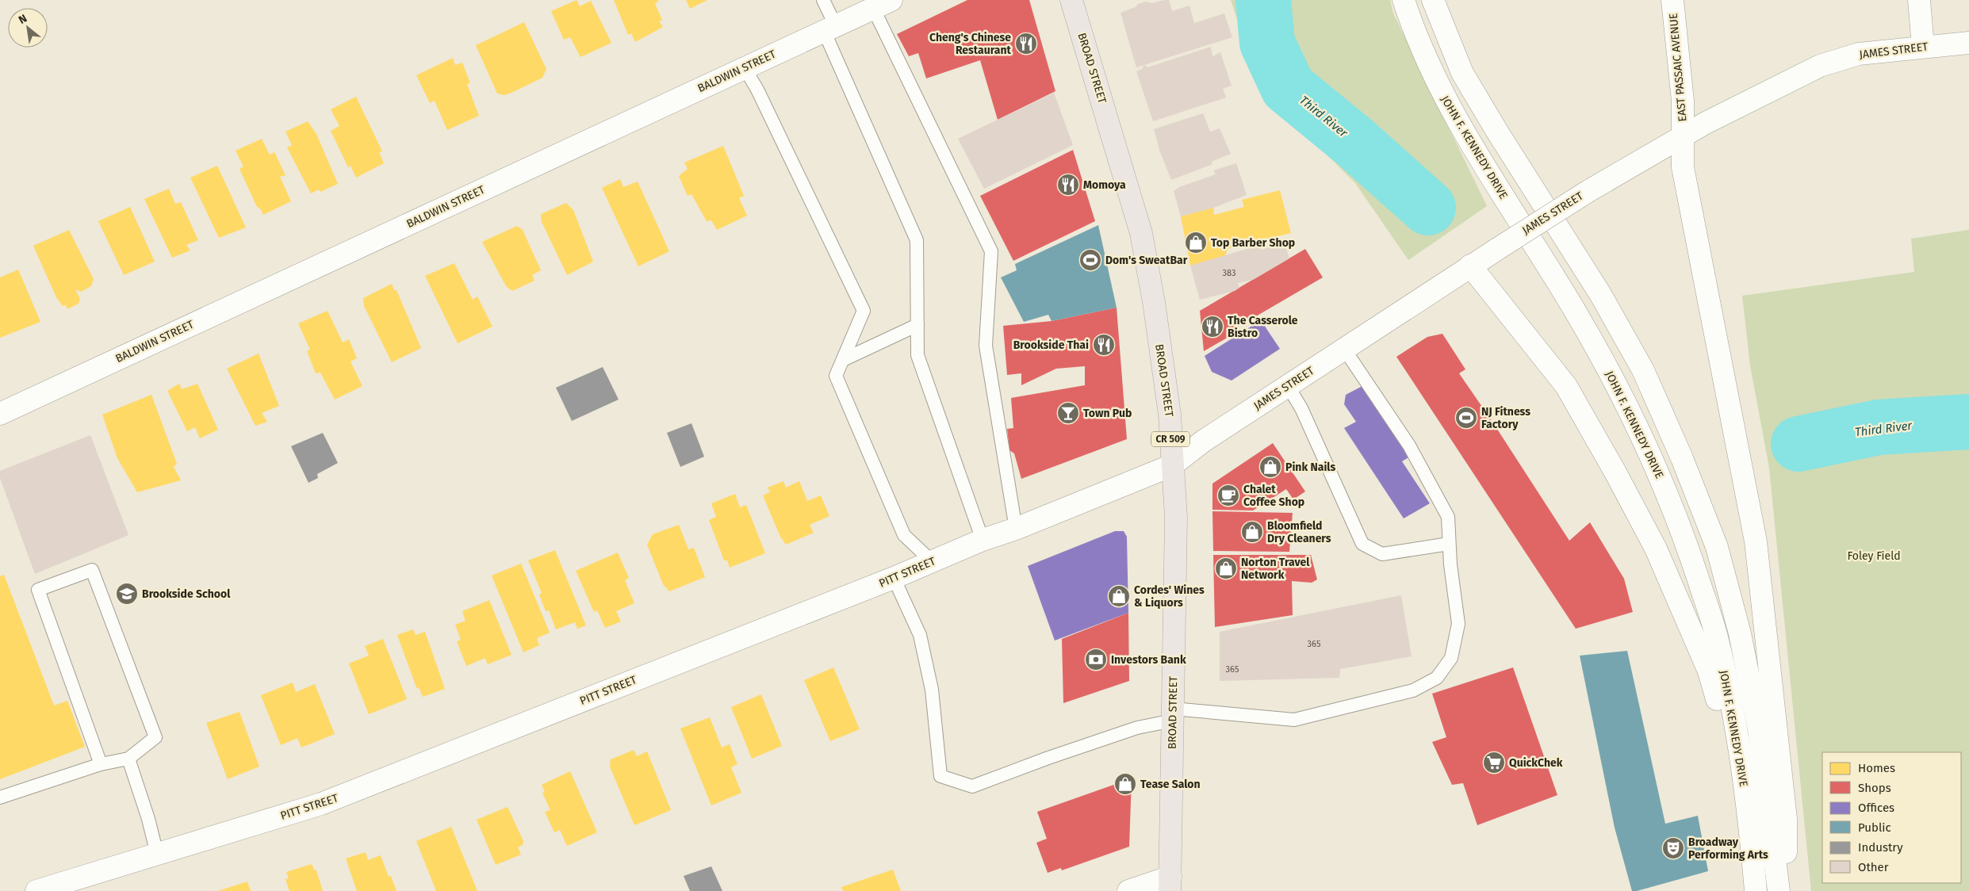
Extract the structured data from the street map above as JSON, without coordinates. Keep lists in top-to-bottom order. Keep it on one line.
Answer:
{"streets":{"main road":["BROAD STREET","CR 509"],"street":["JAMES STREET","EAST PASSAIC AVENUE","BALDWIN STREET","JOHN F. KENNEDY DRIVE","PITT STREET"]},"crossings":[["JAMES STREET","EAST PASSAIC AVENUE"],["JAMES STREET","BROAD STREET"],["JAMES STREET","PITT STREET"],["BROAD STREET","PITT STREET"]],"water":["Third River"],"parks":["Foley Field"],"places":{"restaurant":["Cheng's Chinese Restaurant","Momoya","The Casserole Bistro","Brookside Thai"],"shop":["Top Barber Shop","Pink Nails","Bloomfield Dry Cleaners","Norton Travel Network","Cordes' Wines & Liquors","Tease Salon"],"sports":["Dom's SweatBar","NJ Fitness Factory"],"bar":["Town Pub"],"cafe":["Chalet Coffee Shop"],"school or university":["Brookside School"],"bank":["Investors Bank"],"supermarket":["QuickChek"],"theatre":["Broadway Performing Arts"]},"house_numbers":["383","365","365"],"legend":["Homes","Shops","Offices","Public","Industry","Other"],"north":"top left"}
